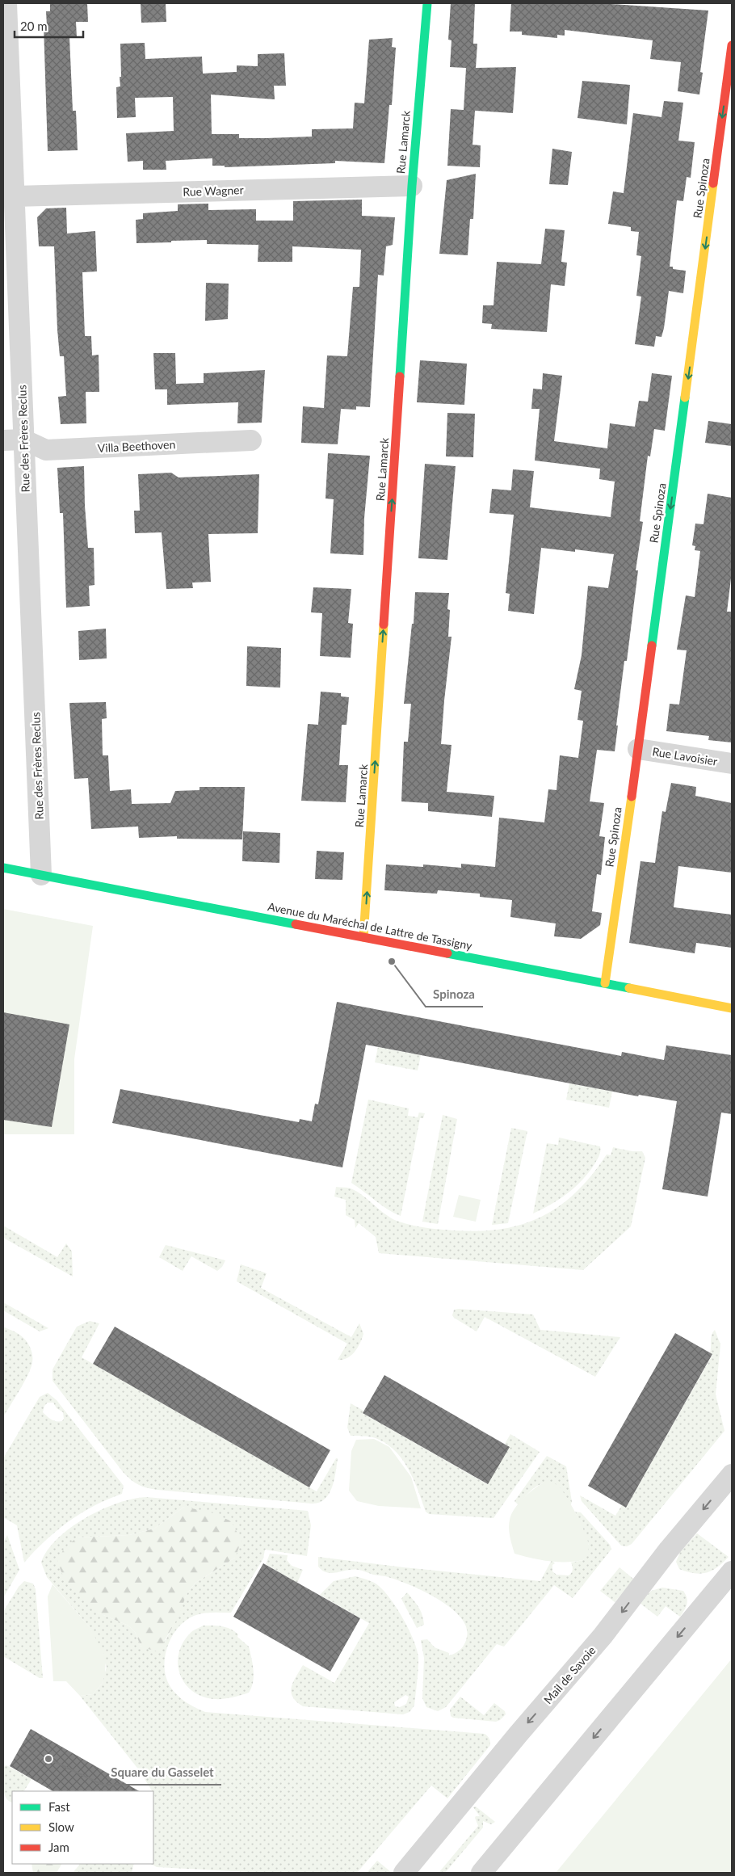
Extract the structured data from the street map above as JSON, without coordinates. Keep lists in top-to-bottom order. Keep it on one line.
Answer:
{"streets":{"street":["Rue Lamarck","Rue Spinoza","Rue Wagner","Rue des Frères Reclus","Villa Beethoven","Rue Lavoisier","Avenue du Maréchal de Lattre de Tassigny","Mail de Savoie"]},"crossings":[["Rue Lamarck","Rue Wagner"],["Rue Lamarck","Avenue du Maréchal de Lattre de Tassigny"],["Rue Spinoza","Rue Lavoisier"],["Rue Spinoza","Avenue du Maréchal de Lattre de Tassigny"],["Rue Wagner","Rue des Frères Reclus"],["Rue des Frères Reclus","Villa Beethoven"],["Rue des Frères Reclus","Avenue du Maréchal de Lattre de Tassigny"]],"one_way":["Rue Lamarck","Rue Spinoza"],"places":["Spinoza","Square du Gasselet"],"legend":["Fast","Slow","Jam"],"scale_bar":"20 m"}
